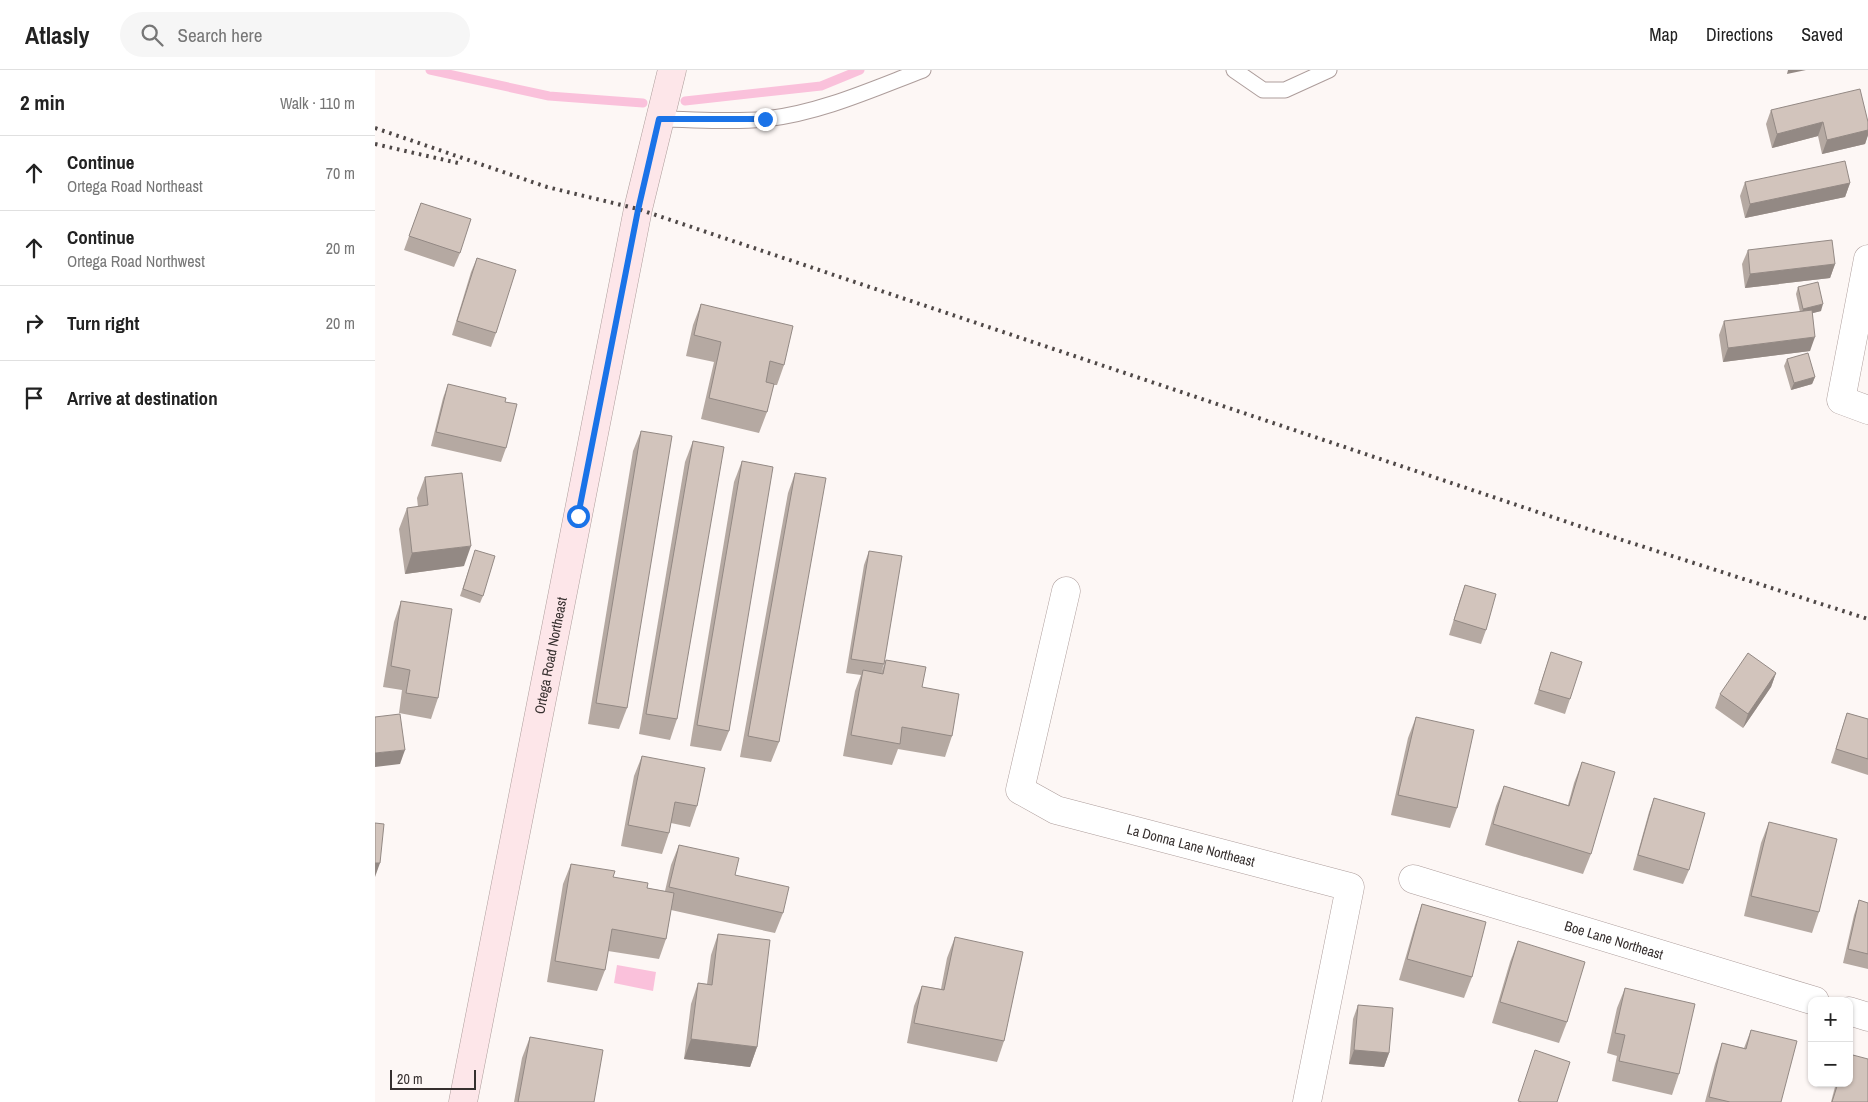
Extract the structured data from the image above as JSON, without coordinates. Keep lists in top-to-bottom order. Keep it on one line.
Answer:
{"streets":{"street":["Ortega Road Northeast","La Donna Lane Northeast","Boe Lane Northeast"]},"scale_bar":"20 m","page":{"header":"Atlasly","search":"Search here","nav":["Map","Directions","Saved"],"heading":["2 min","Walk · 110 m"],"list":[["Continue","Ortega Road Northeast","70 m"],["Continue","Ortega Road Northwest","20 m"],["Turn right","20 m"],"Arrive at destination"],"map_buttons":["+","−"],"scale":"20 m"}}
